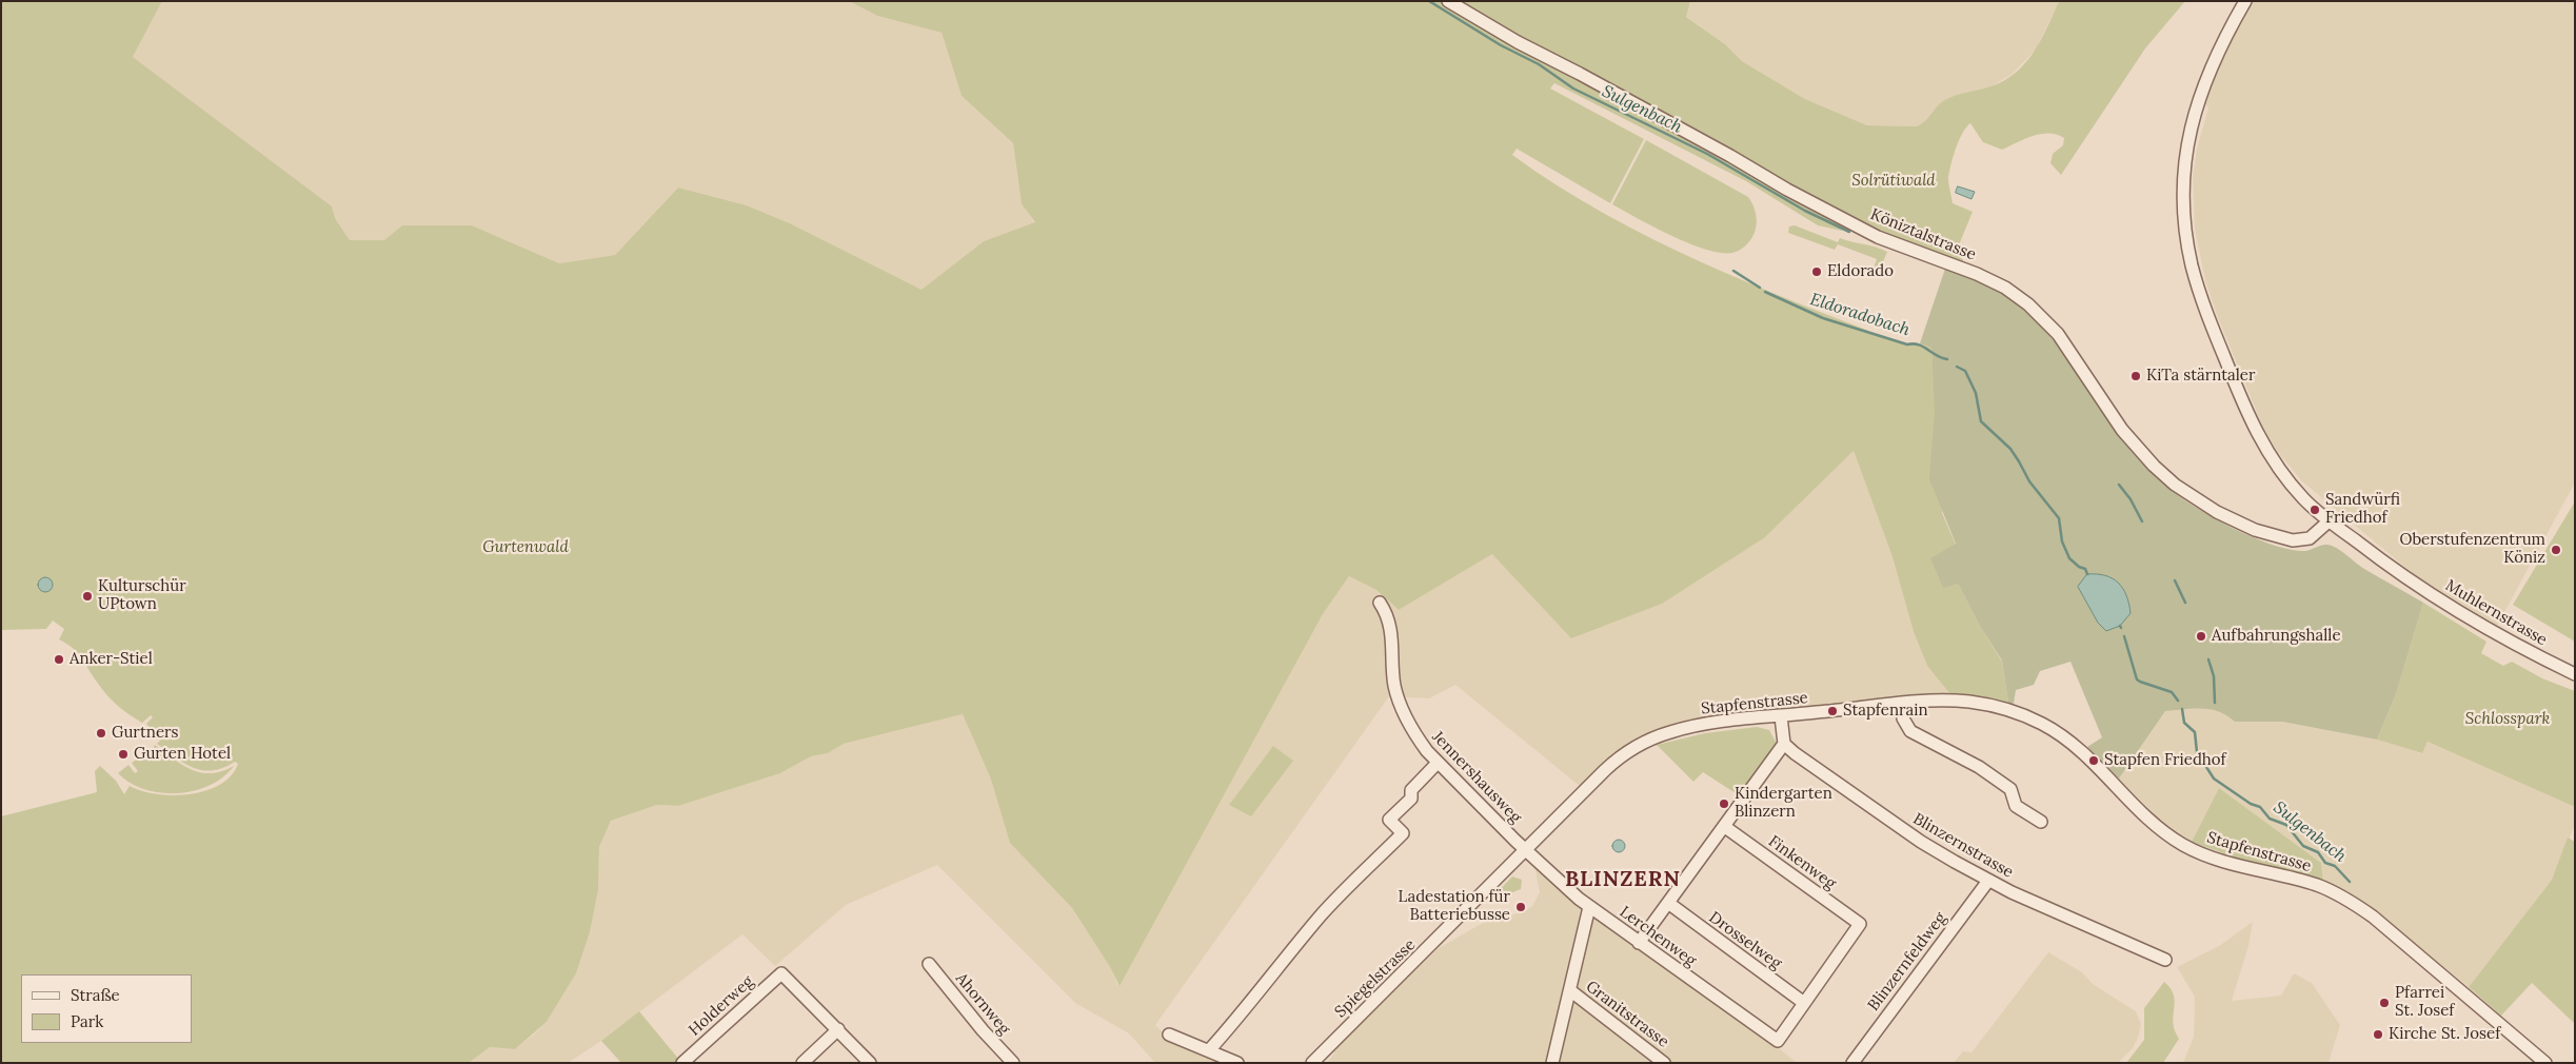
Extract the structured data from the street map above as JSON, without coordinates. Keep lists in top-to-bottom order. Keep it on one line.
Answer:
{"streets":{"street":["Köniztalstrasse","Muhlernstrasse","Stapfenstrasse","Jennershausweg","Blinzernstrasse","Finkenweg","Lerchenweg","Drosselweg","Blinzernfeldweg","Spiegelstrasse","Ahornweg","Holderweg","Granitstrasse"]},"crossings":[["Köniztalstrasse","Muhlernstrasse"],["Stapfenstrasse","Jennershausweg"],["Stapfenstrasse","Lerchenweg"],["Stapfenstrasse","Spiegelstrasse"],["Jennershausweg","Lerchenweg"],["Jennershausweg","Spiegelstrasse"],["Blinzernstrasse","Blinzernfeldweg"],["Finkenweg","Lerchenweg"],["Finkenweg","Drosselweg"],["Lerchenweg","Drosselweg"],["Lerchenweg","Spiegelstrasse"],["Lerchenweg","Granitstrasse"]],"districts":["BLINZERN"],"water":["Sulgenbach","Eldoradobach"],"parks":["Solrütiwald","Gurtenwald","Schlosspark"],"places":["Eldorado","KiTa stärntaler","Sandwürfi Friedhof","Oberstufenzentrum Köniz","Kulturschür UPtown","Aufbahrungshalle","Anker-Stiel","Stapfenrain","Gurtners","Gurten Hotel","Stapfen Friedhof","Kindergarten Blinzern","Ladestation für Batteriebusse","Pfarrei St. Josef","Kirche St. Josef"],"legend":["Straße","Park"]}
